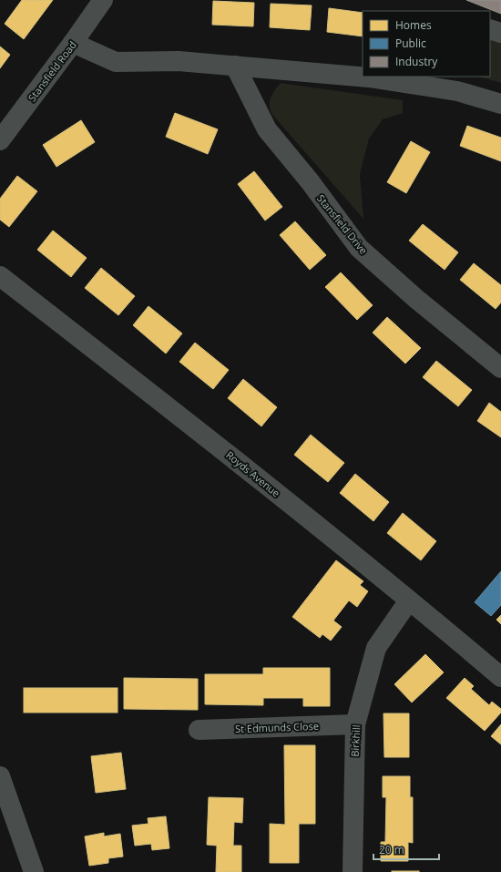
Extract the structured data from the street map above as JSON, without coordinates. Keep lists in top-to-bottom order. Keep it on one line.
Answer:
{"streets":{"street":["Stansfield Road","Stansfield Drive","Royds Avenue","St Edmunds Close","Birkhill"]},"crossings":[["Royds Avenue","Birkhill"],["St Edmunds Close","Birkhill"]],"legend":["Homes","Public","Industry"],"scale_bar":"20 m"}
